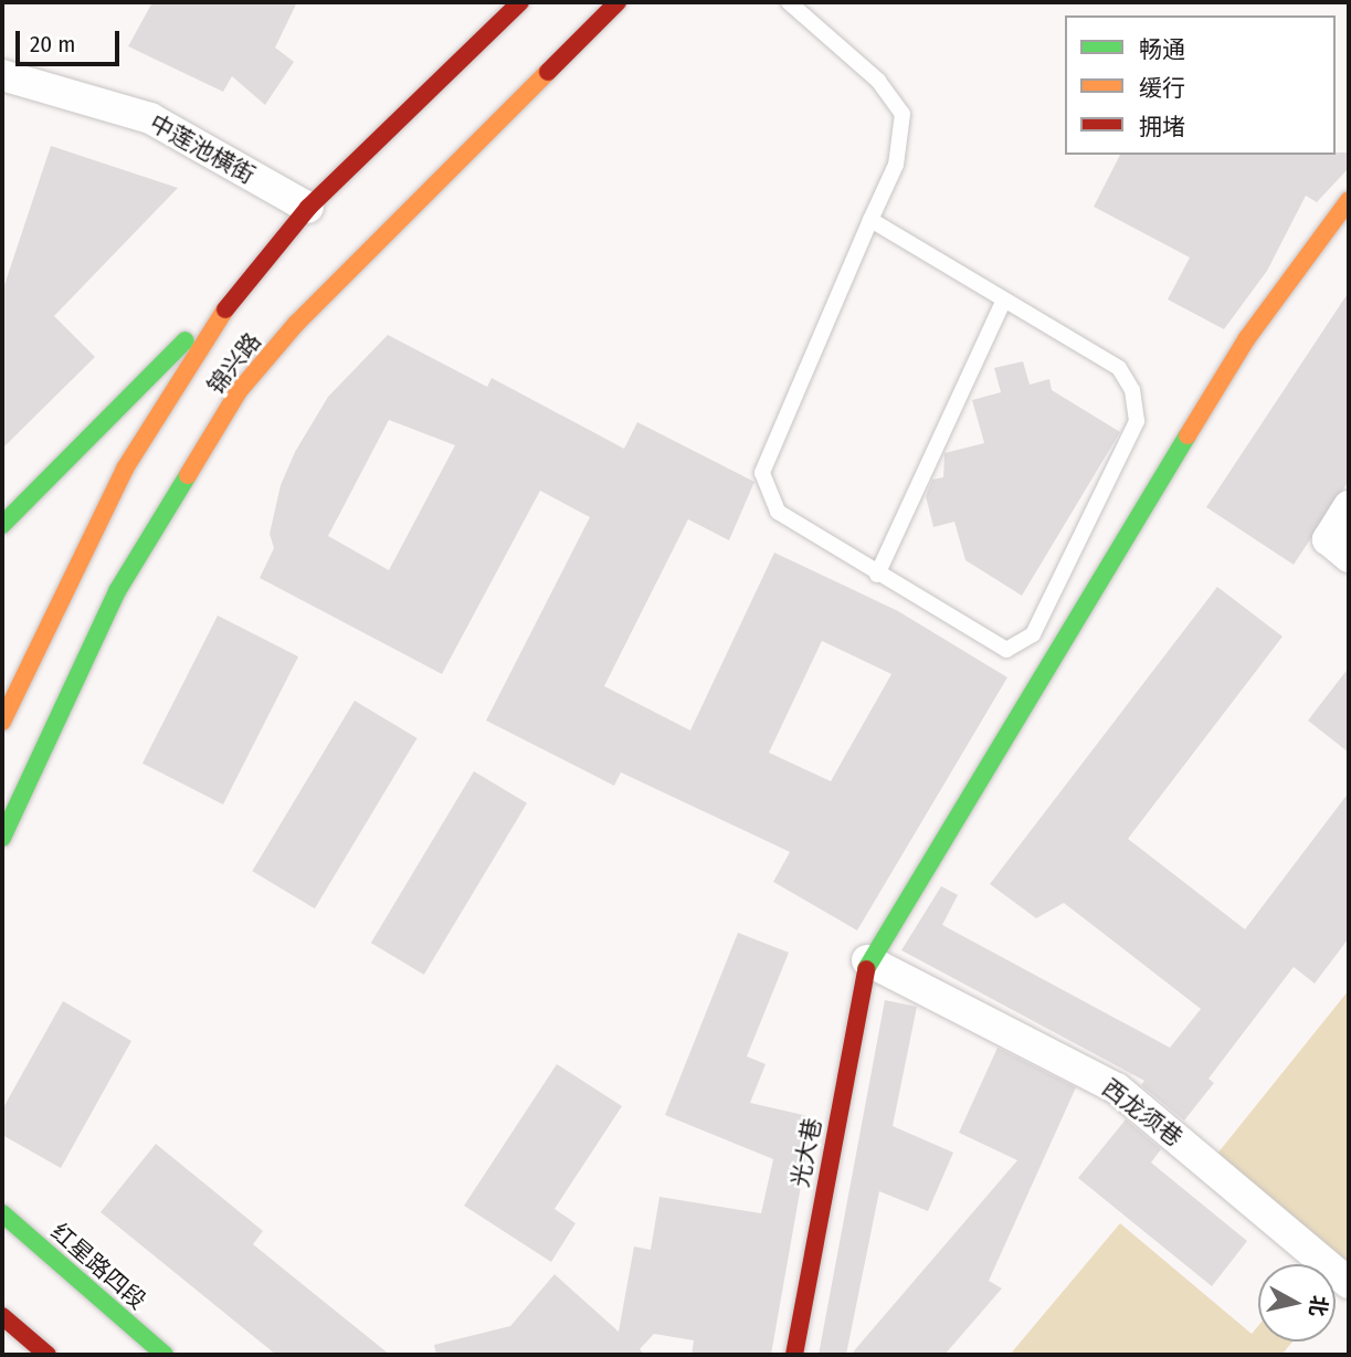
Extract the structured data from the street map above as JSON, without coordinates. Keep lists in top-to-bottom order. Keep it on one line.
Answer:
{"streets":{"main road":["锦兴路","光大巷","红星路四段"],"street":["中莲池横街","西龙须巷"]},"crossings":[["中莲池横街","锦兴路"],["西龙须巷","光大巷"]],"legend":["畅通","缓行","拥堵"],"scale_bar":"20 m","north":"right"}
